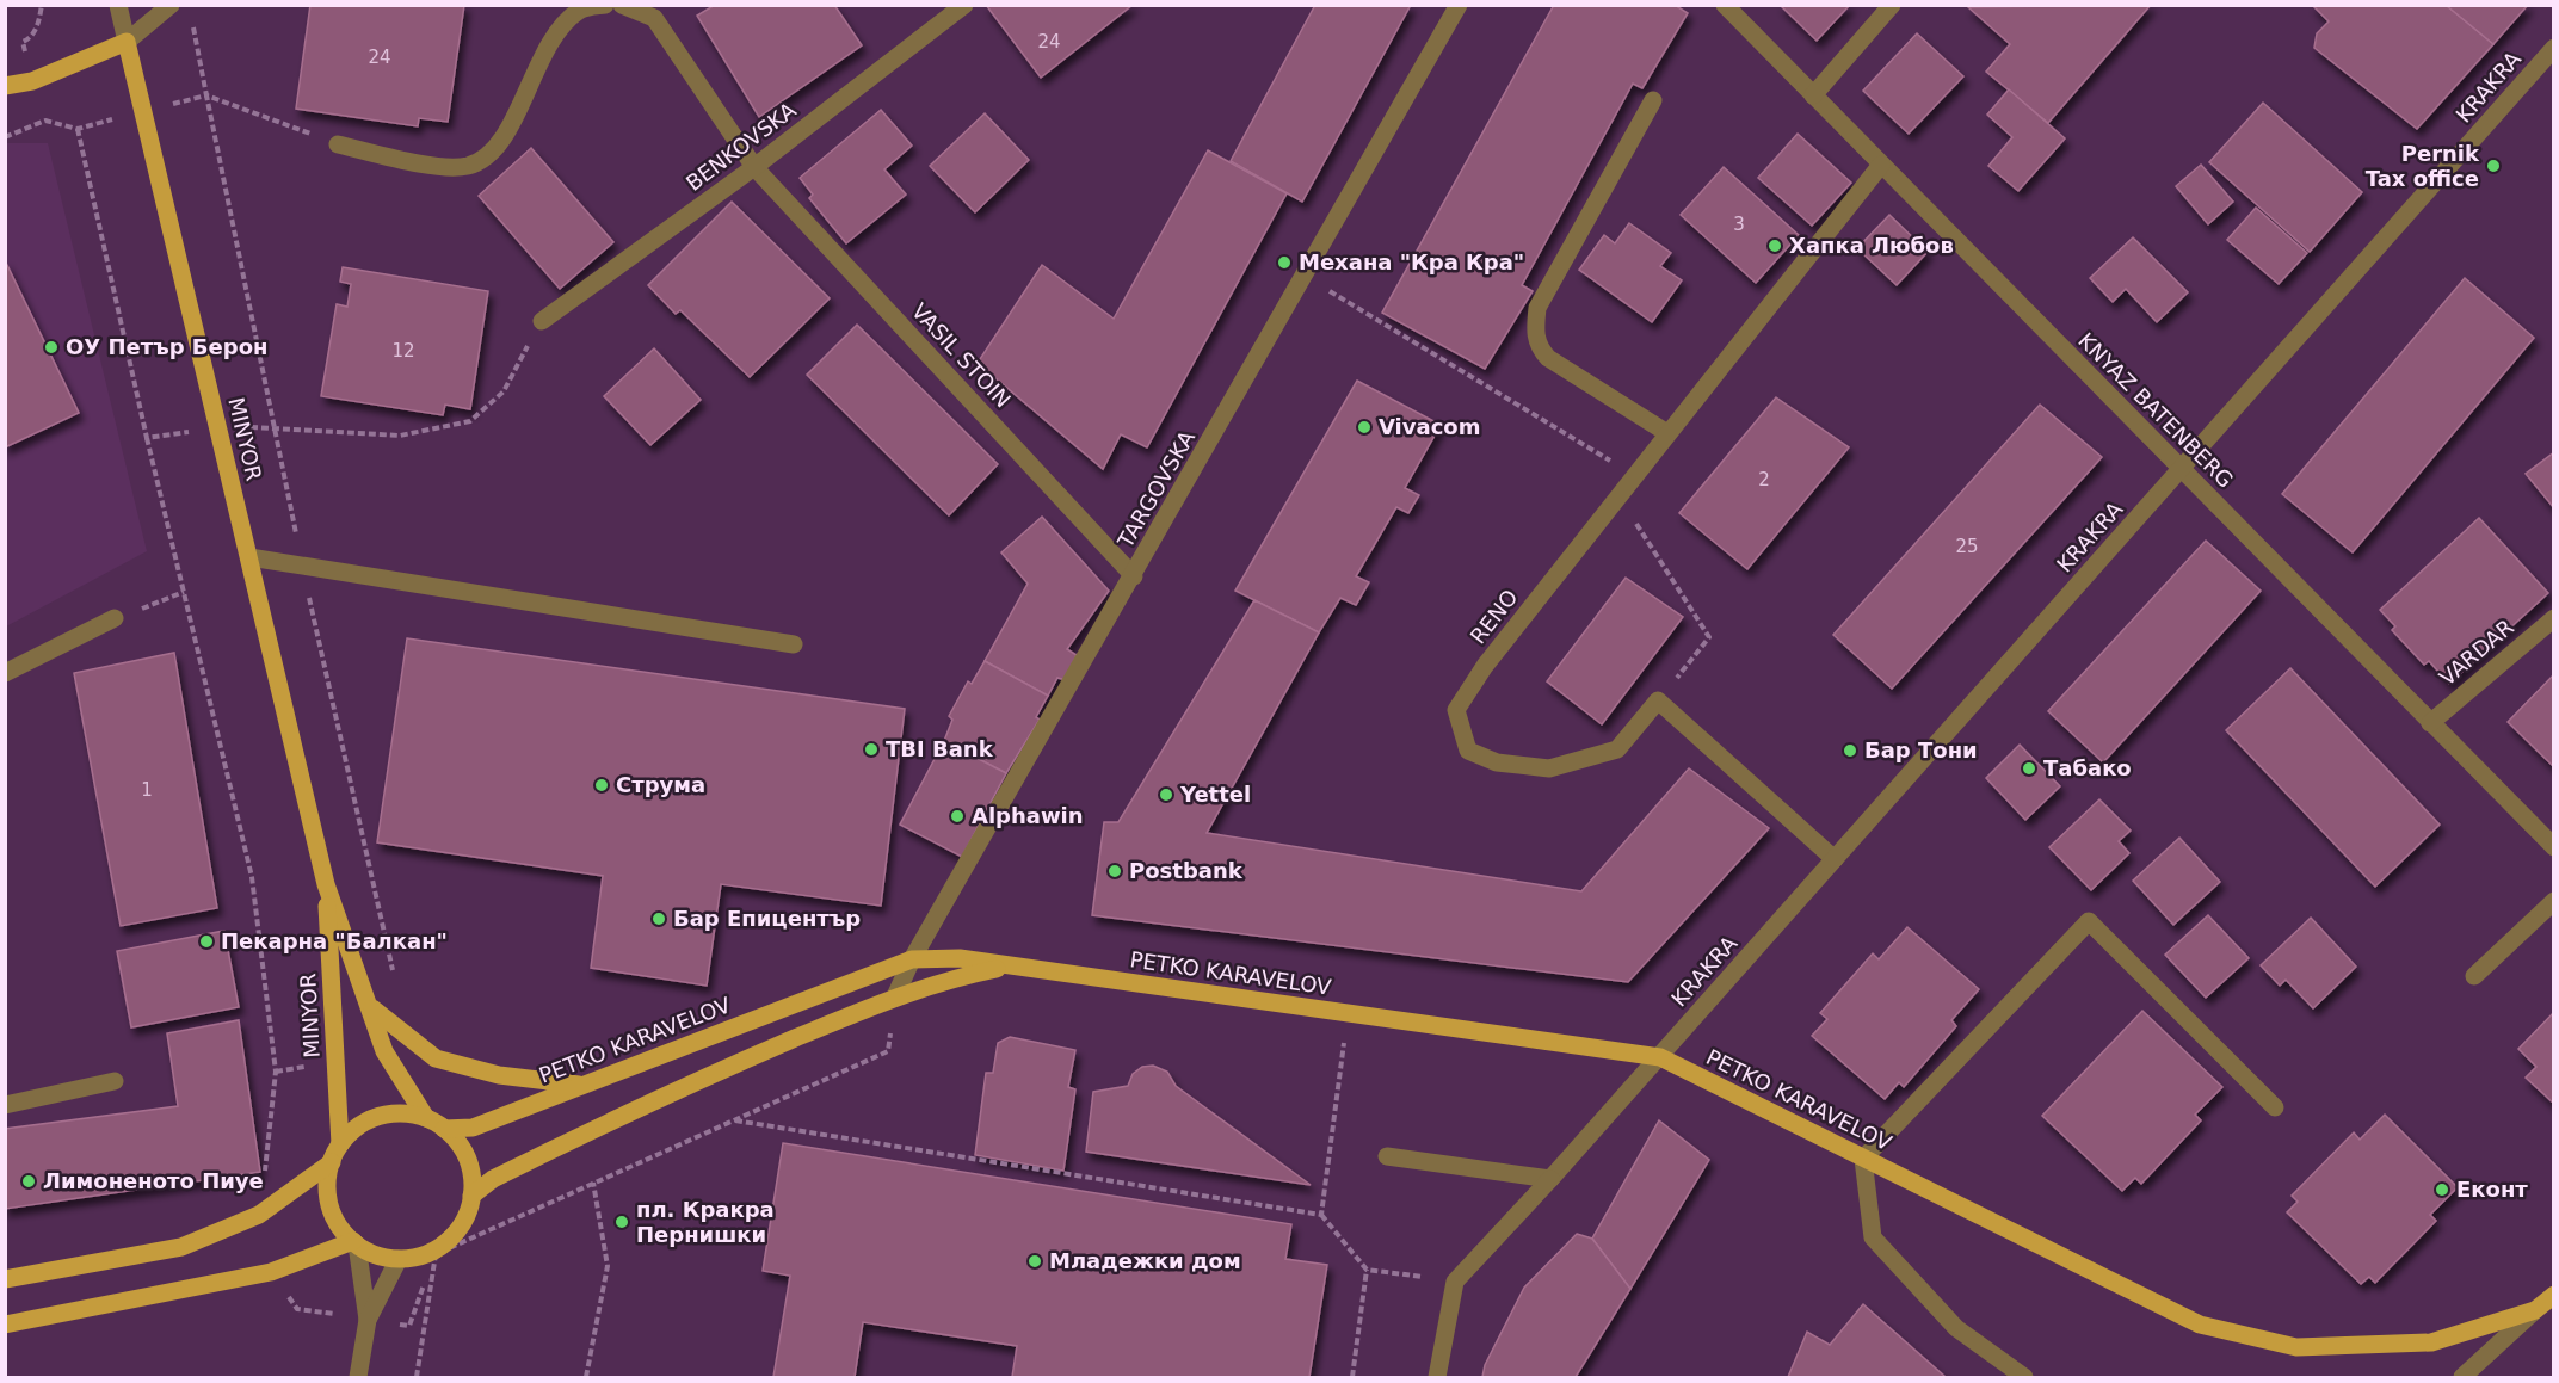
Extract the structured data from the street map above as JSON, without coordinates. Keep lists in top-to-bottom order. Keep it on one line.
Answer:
{"streets":{"main road":["MINYOR","PETKO KARAVELOV"],"street":["KRAKRA","BENKOVSKA","VASIL STOIN","KNYAZ BATENBERG","TARGOVSKA","RENO","VARDAR"]},"crossings":[["KRAKRA","KNYAZ BATENBERG"],["KRAKRA","PETKO KARAVELOV"],["BENKOVSKA","VASIL STOIN"],["VASIL STOIN","TARGOVSKA"],["KNYAZ BATENBERG","RENO"],["KNYAZ BATENBERG","VARDAR"],["MINYOR","PETKO KARAVELOV"],["TARGOVSKA","PETKO KARAVELOV"]],"places":["Pernik Tax office","Хапка Любов","Механа \"Кра Кра\"","ОУ Петър Берон","Vivacom","TBI Bank","Бар Тони","Табако","Струма","Yettel","Alphawin","Postbank","Бар Епицентър","Пекарна \"Балкан\"","Лимоненото Пиуе","Еконт","пл. Кракра Пернишки","Младежки дом"],"house_numbers":["24","24","3","12","2","25","1"]}
